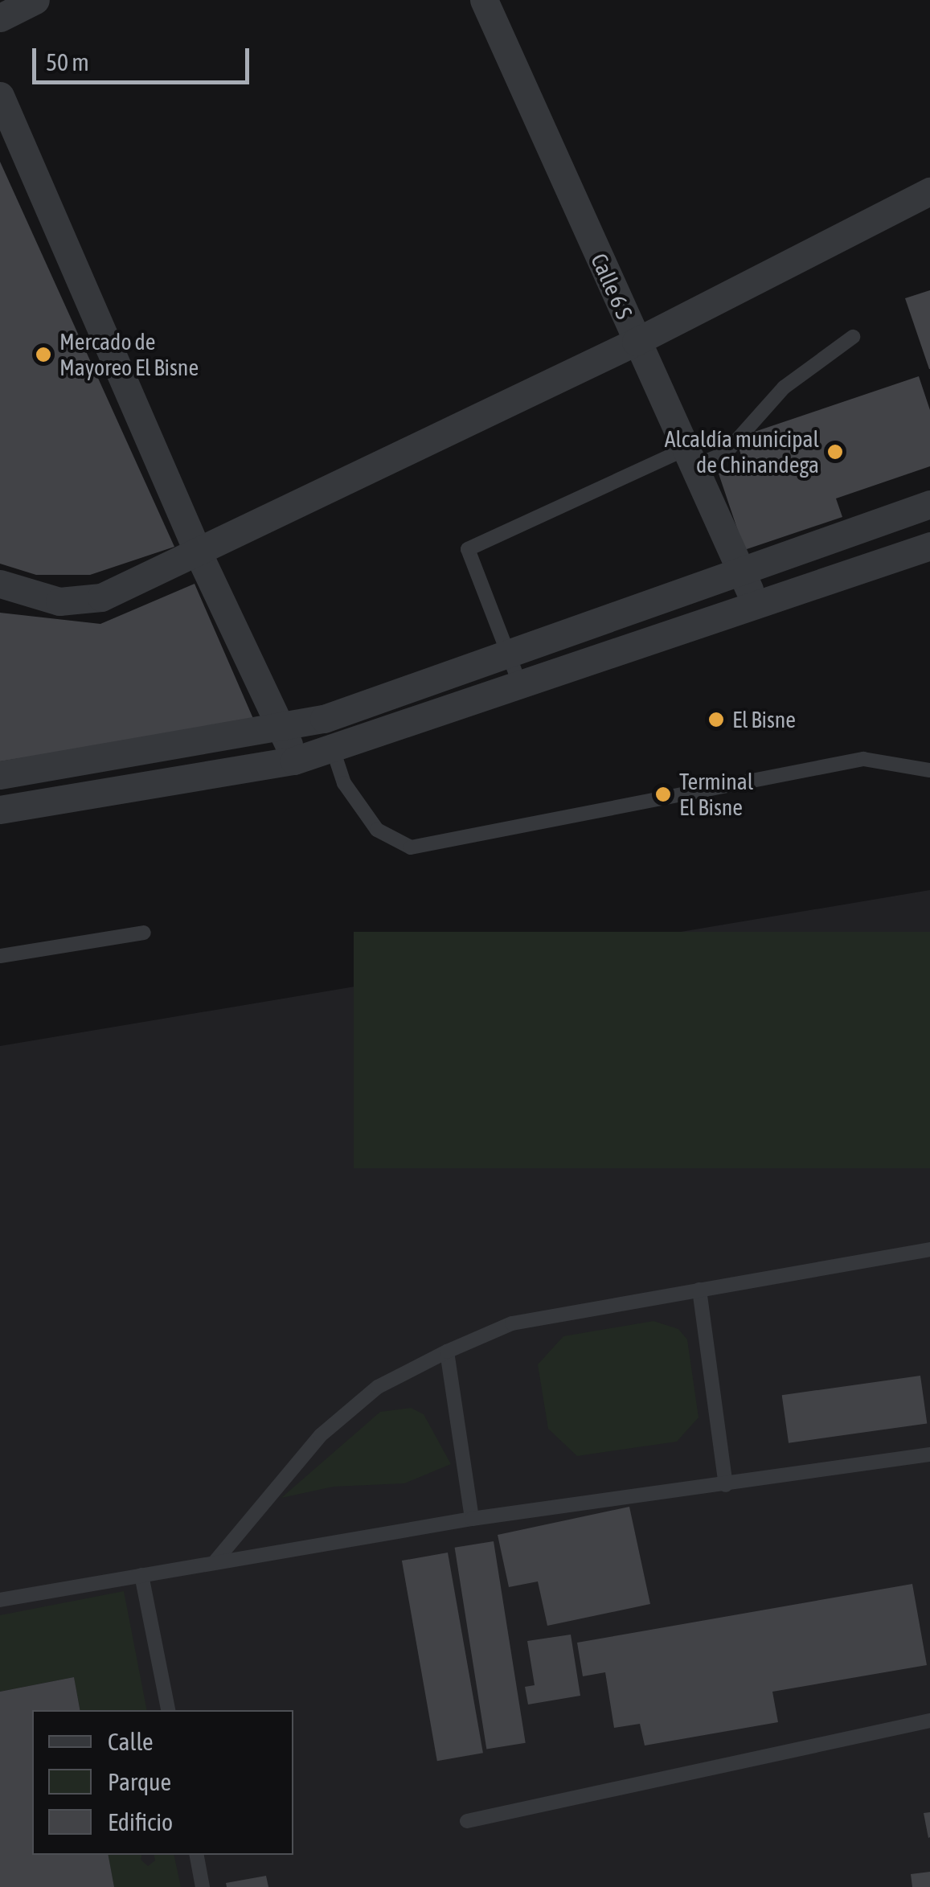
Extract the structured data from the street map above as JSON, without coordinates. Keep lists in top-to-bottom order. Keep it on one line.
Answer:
{"streets":{"street":["Calle 6 S"]},"places":["Mercado de Mayoreo El Bisne","Alcaldía municipal de Chinandega","El Bisne","Terminal El Bisne"],"legend":["Calle","Parque","Edificio"],"scale_bar":"50 m"}
